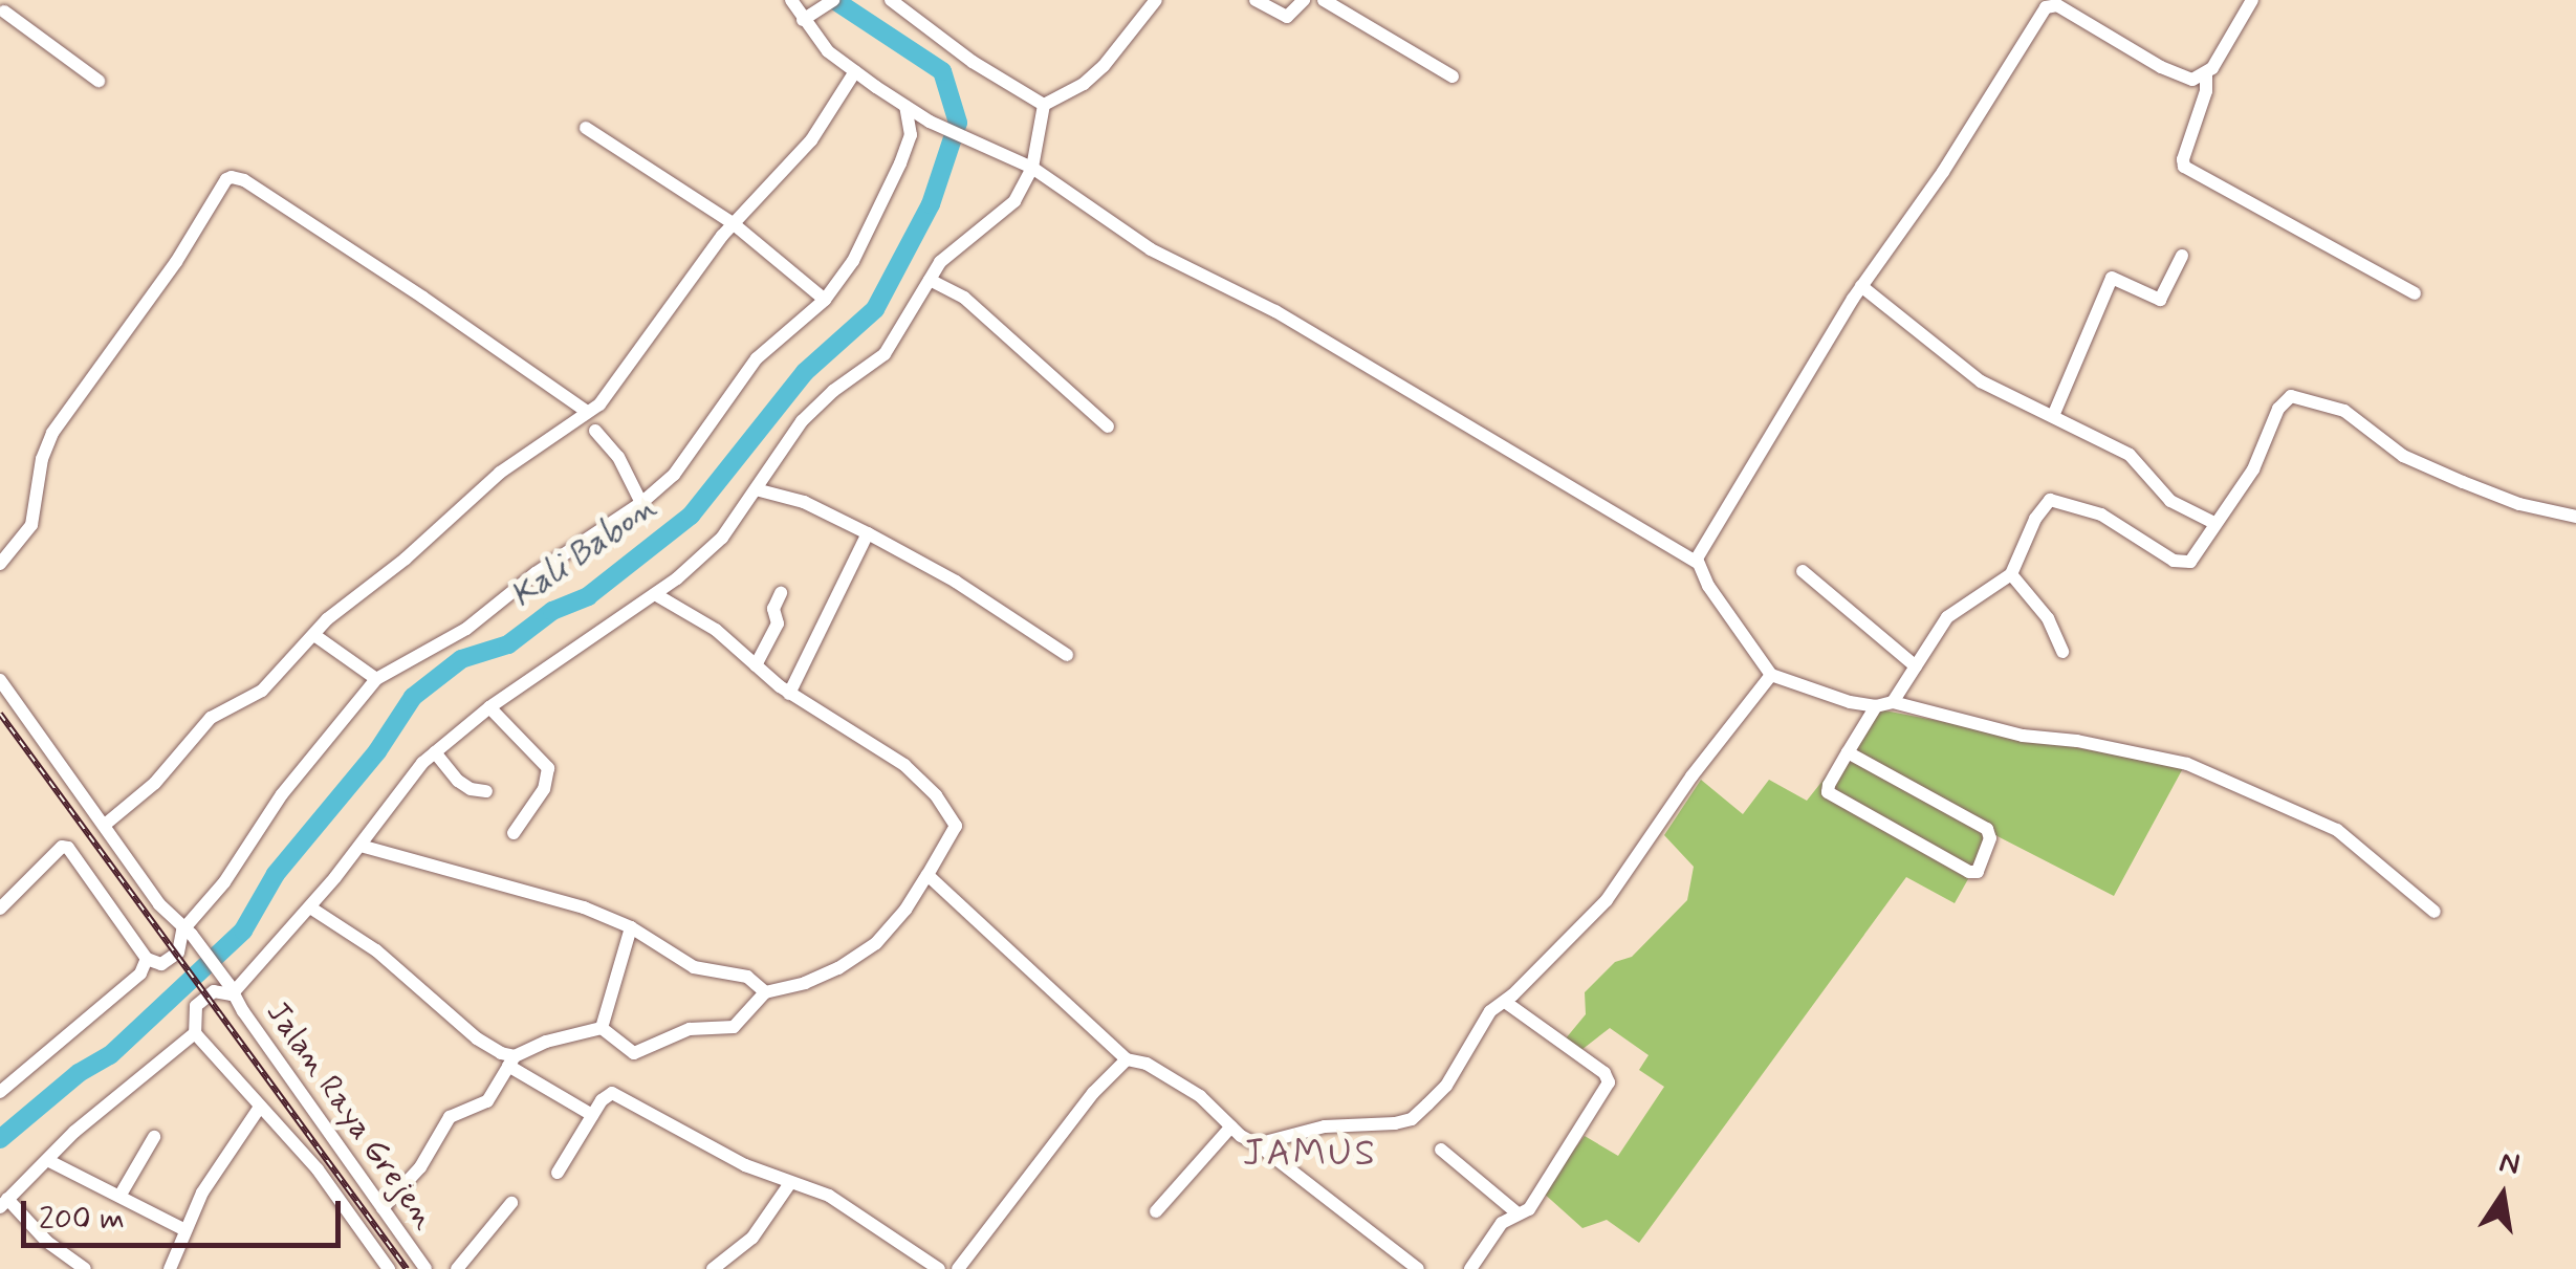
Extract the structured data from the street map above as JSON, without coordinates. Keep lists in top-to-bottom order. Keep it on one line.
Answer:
{"streets":{"street":["Jalan Raya Grejen"]},"districts":["JAMUS"],"water":["Kali Babon"],"scale_bar":"200 m","north":"top"}
